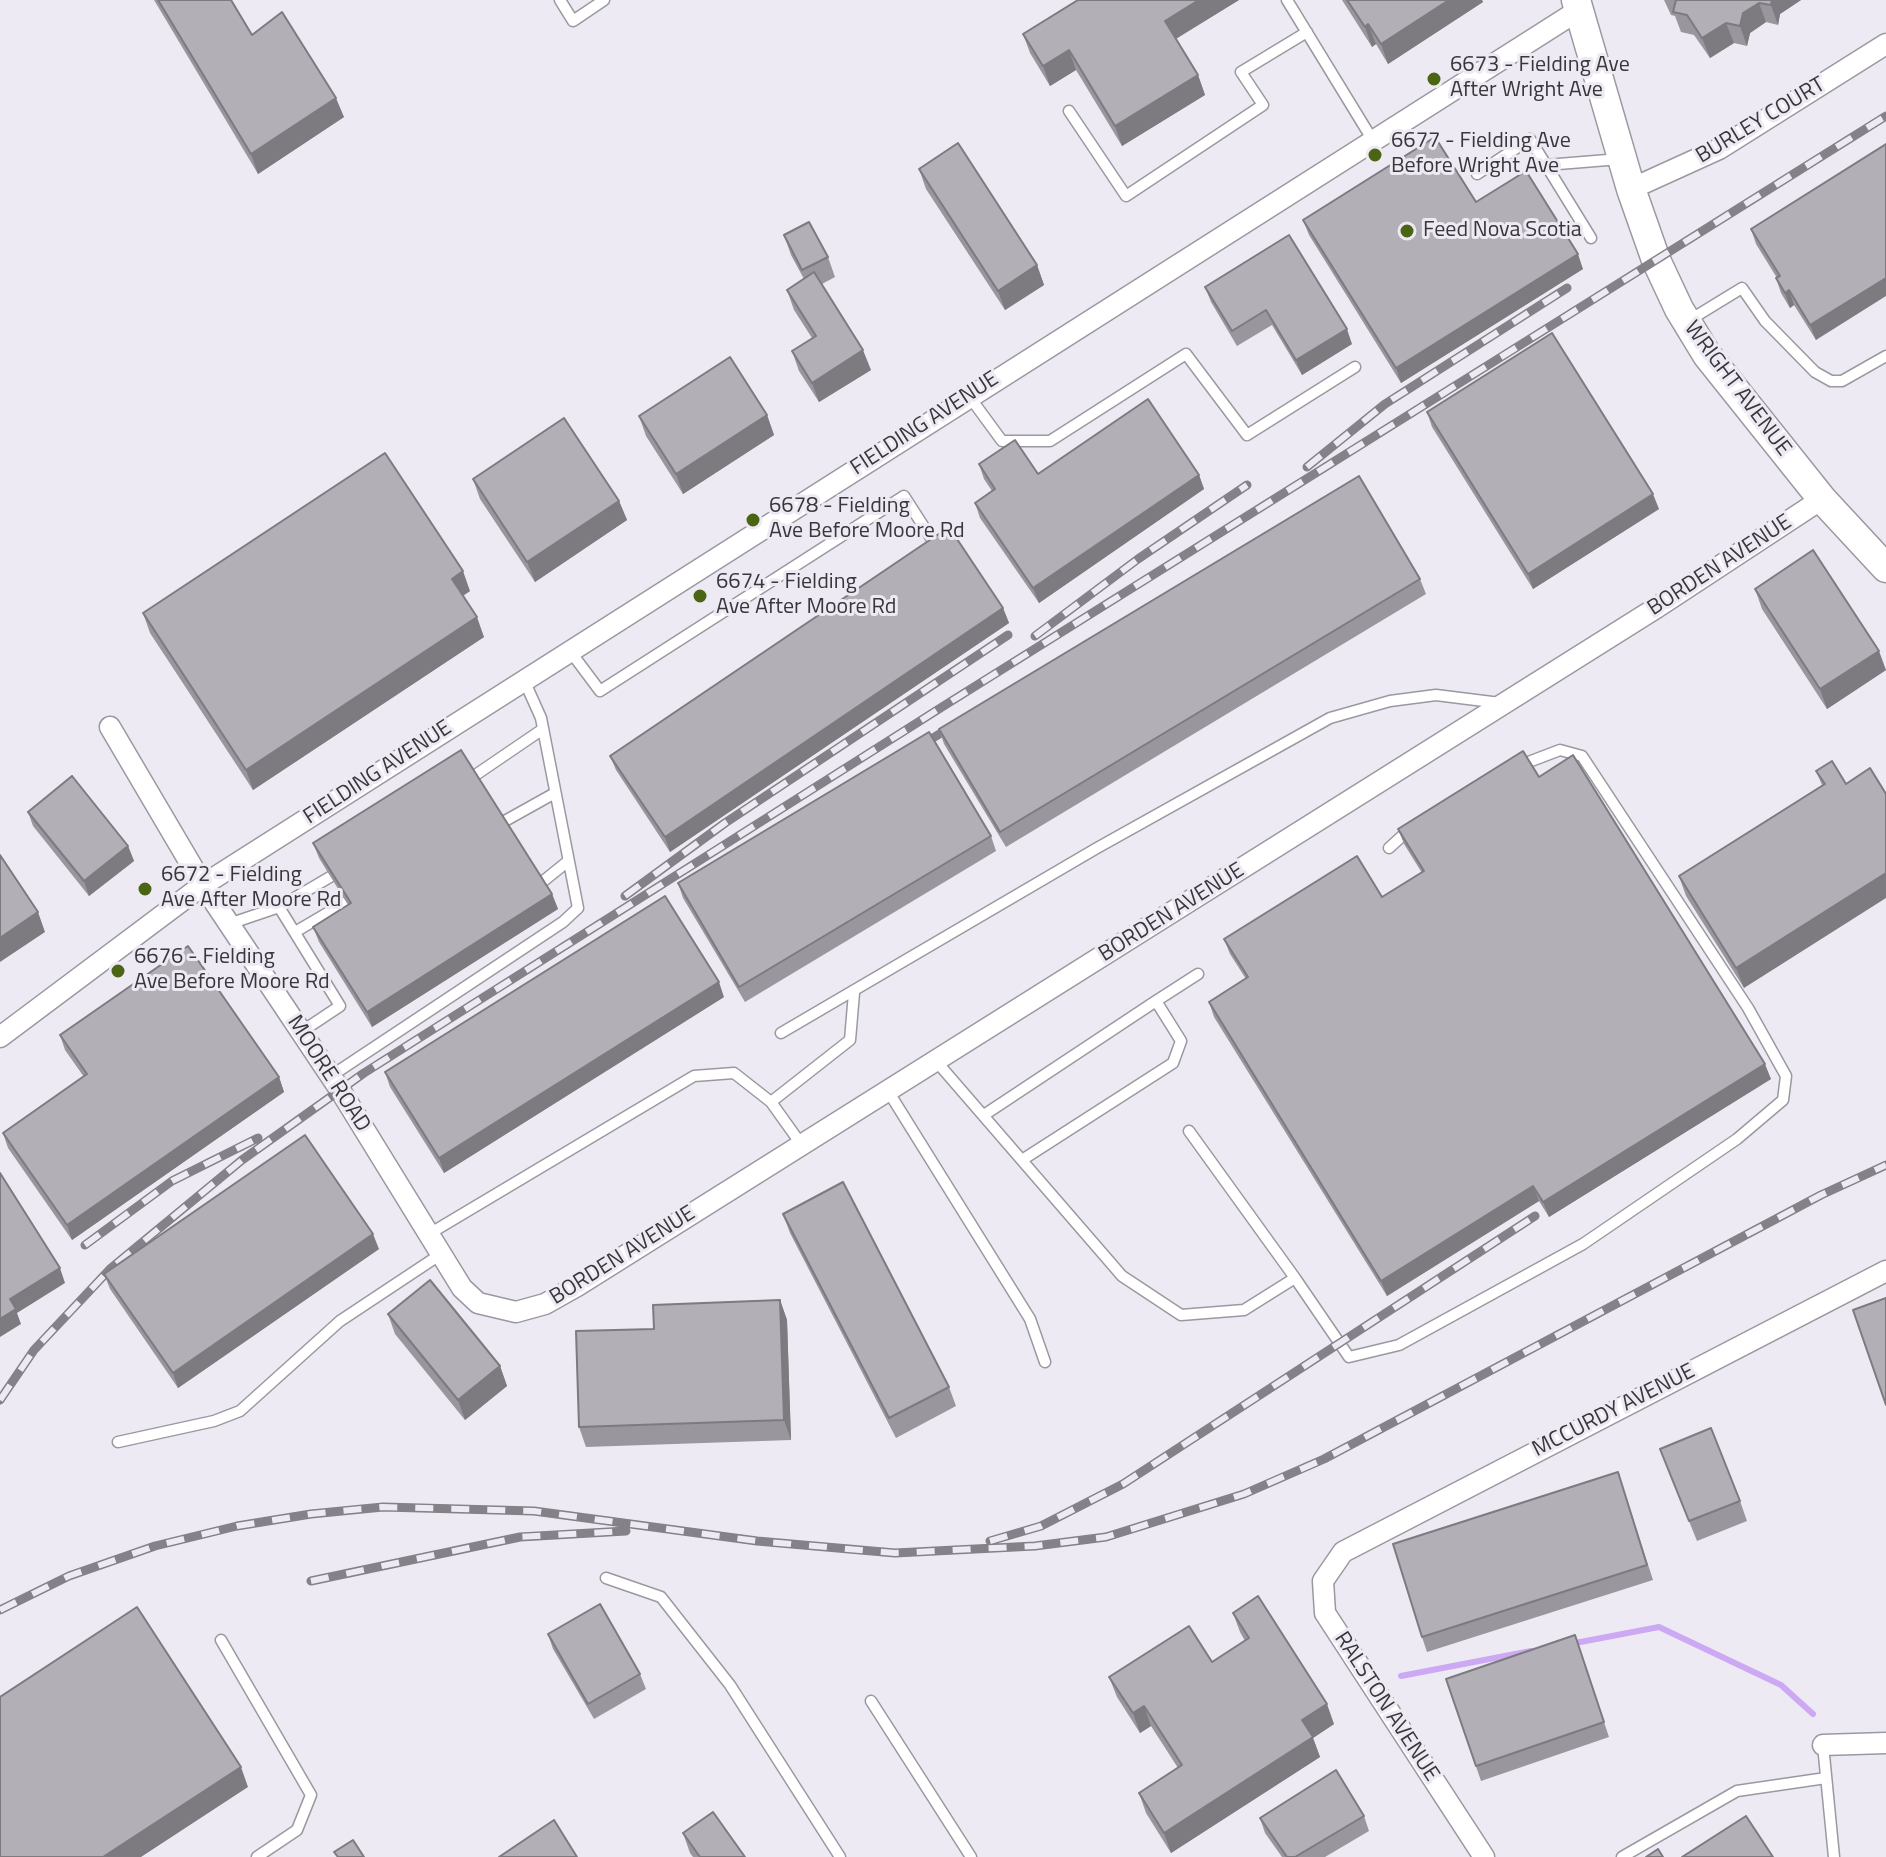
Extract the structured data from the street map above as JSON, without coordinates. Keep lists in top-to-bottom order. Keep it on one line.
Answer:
{"streets":{"main road":["WRIGHT AVENUE"],"street":["BURLEY COURT","FIELDING AVENUE","BORDEN AVENUE","MOORE ROAD","MCCURDY AVENUE","RALSTON AVENUE"]},"crossings":[["BURLEY COURT","WRIGHT AVENUE"],["WRIGHT AVENUE","FIELDING AVENUE"],["WRIGHT AVENUE","BORDEN AVENUE"],["FIELDING AVENUE","MOORE ROAD"],["BORDEN AVENUE","MOORE ROAD"],["MCCURDY AVENUE","RALSTON AVENUE"]],"places":["6673 - Fielding Ave After Wright Ave","6677 - Fielding Ave Before Wright Ave","Feed Nova Scotia","6678 - Fielding Ave Before Moore Rd","6674 - Fielding Ave After Moore Rd","6672 - Fielding Ave After Moore Rd","6676 - Fielding Ave Before Moore Rd"]}
